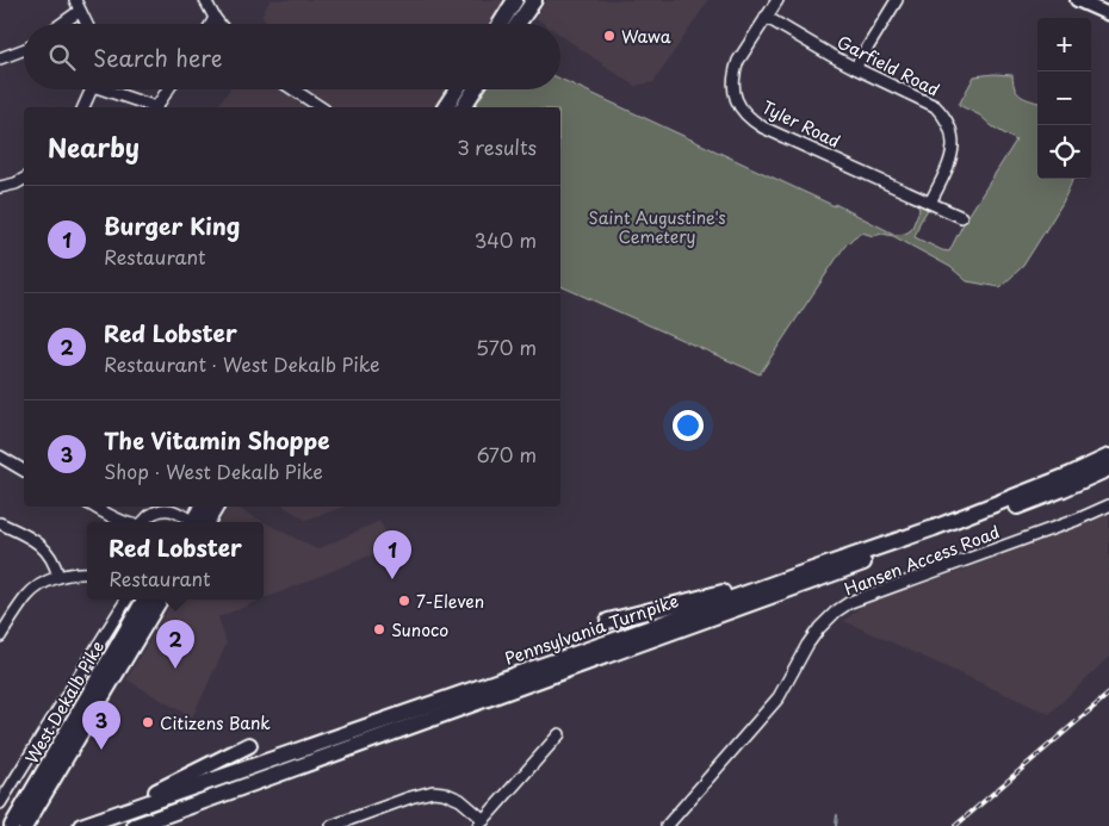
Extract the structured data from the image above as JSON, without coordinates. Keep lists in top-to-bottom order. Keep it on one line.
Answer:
{"streets":{"highway":["Pennsylvania Turnpike","West Dekalb Pike"],"street":["Garfield Road","Tyler Road","Hansen Access Road"]},"crossings":[["Garfield Road","Tyler Road"]],"parks":["Saint Augustine's Cemetery"],"places":["Wawa","7-Eleven","Sunoco","Citizens Bank"],"page":{"map_buttons":["+","−"],"search":"Search here","heading":["Nearby","3 results"],"list":[{"mark":"1","name":"Burger King","note":"Restaurant","value":"340 m"},{"mark":"2","name":"Red Lobster","note":"Restaurant · West Dekalb Pike","value":"570 m"},{"mark":"3","name":"The Vitamin Shoppe","note":"Shop · West Dekalb Pike","value":"670 m"}],"popup":["Red Lobster","Restaurant"],"pins":["1","2","3"]}}
